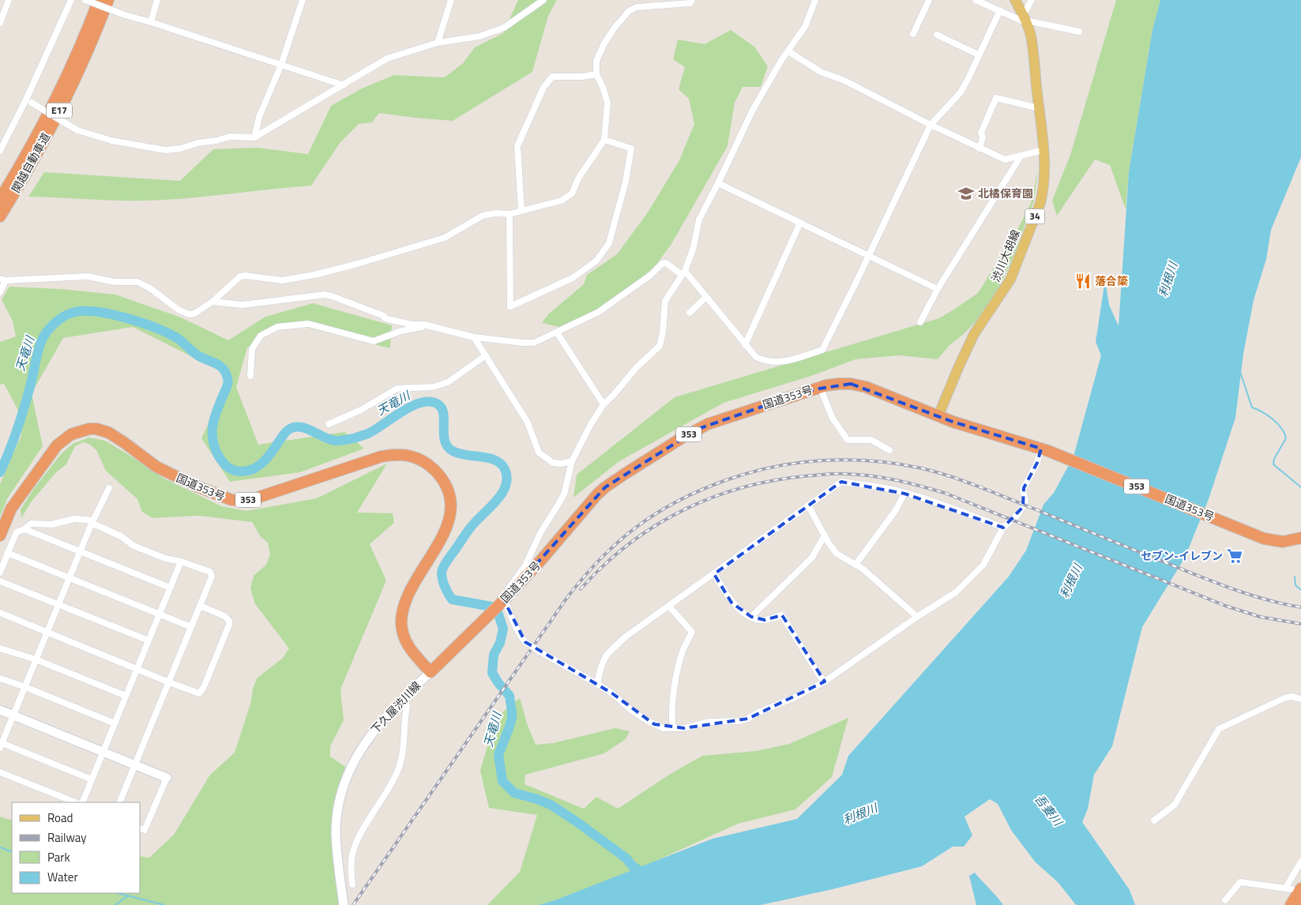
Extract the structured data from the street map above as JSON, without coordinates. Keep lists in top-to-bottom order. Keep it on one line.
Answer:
{"streets":{"highway":["E17","関越自動車道","国道353号","353"],"main road":["34","渋川大胡線","下久屋渋川線"]},"crossings":[["渋川大胡線","国道353号"],["国道353号","下久屋渋川線"]],"water":["利根川","天竜川","吾妻川"],"places":{"school or university":["北橘保育園"],"restaurant":["落合簗"],"supermarket":["セブン-イレブン"]},"legend":["Road","Railway","Park","Water"]}
